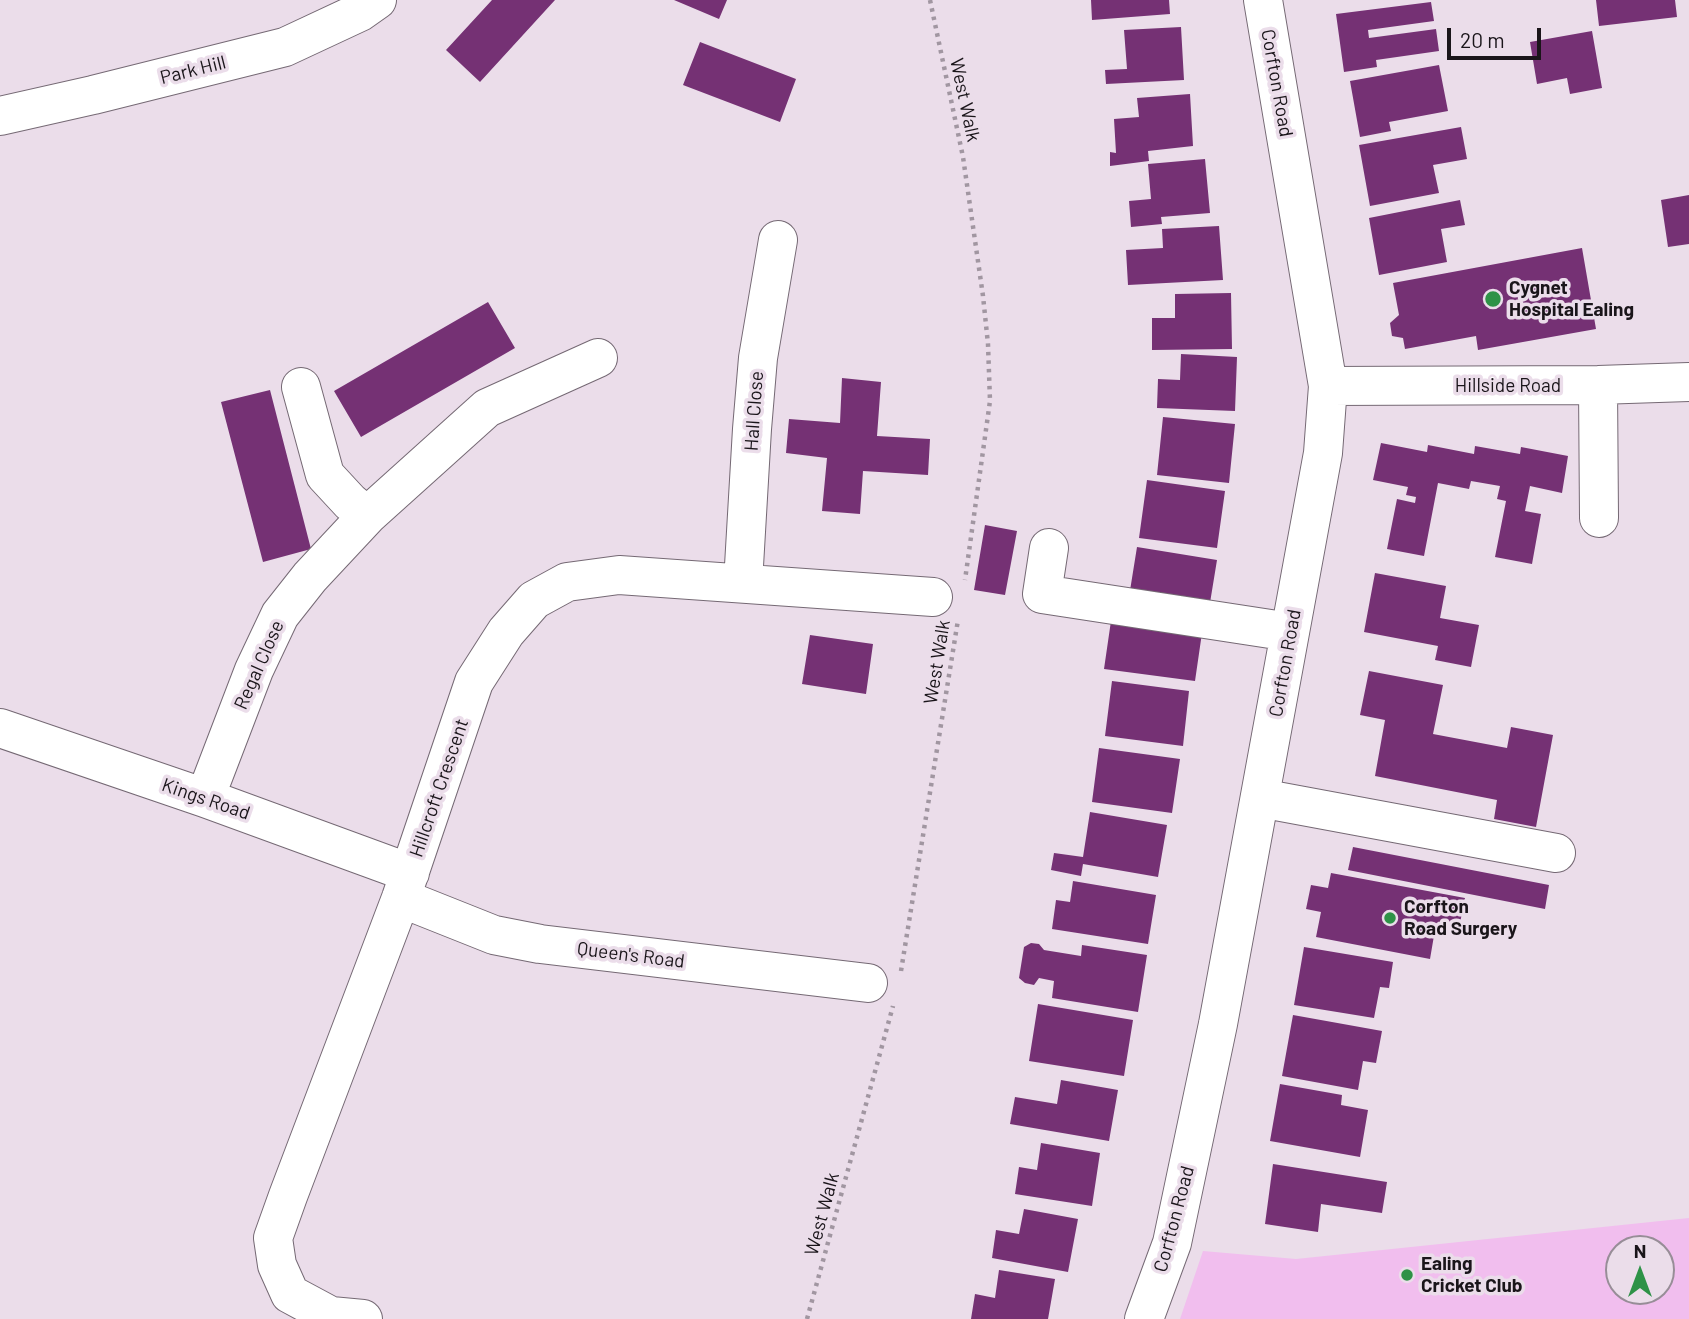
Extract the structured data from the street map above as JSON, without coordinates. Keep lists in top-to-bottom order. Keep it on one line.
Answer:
{"streets":{"street":["Park Hill","Corfton Road","Hillside Road","Hall Close","Regal Close","Hillcroft Crescent","Kings Road","Queen's Road"],"path":["West Walk"]},"crossings":[["Corfton Road","Hillside Road"],["West Walk","Hillcroft Crescent"],["West Walk","Queen's Road"],["Hall Close","Hillcroft Crescent"],["Regal Close","Kings Road"],["Hillcroft Crescent","Kings Road"],["Hillcroft Crescent","Queen's Road"],["Kings Road","Queen's Road"]],"places":["Cygnet Hospital Ealing","Corfton Road Surgery","Ealing Cricket Club"],"scale_bar":"20 m","north":"top"}
